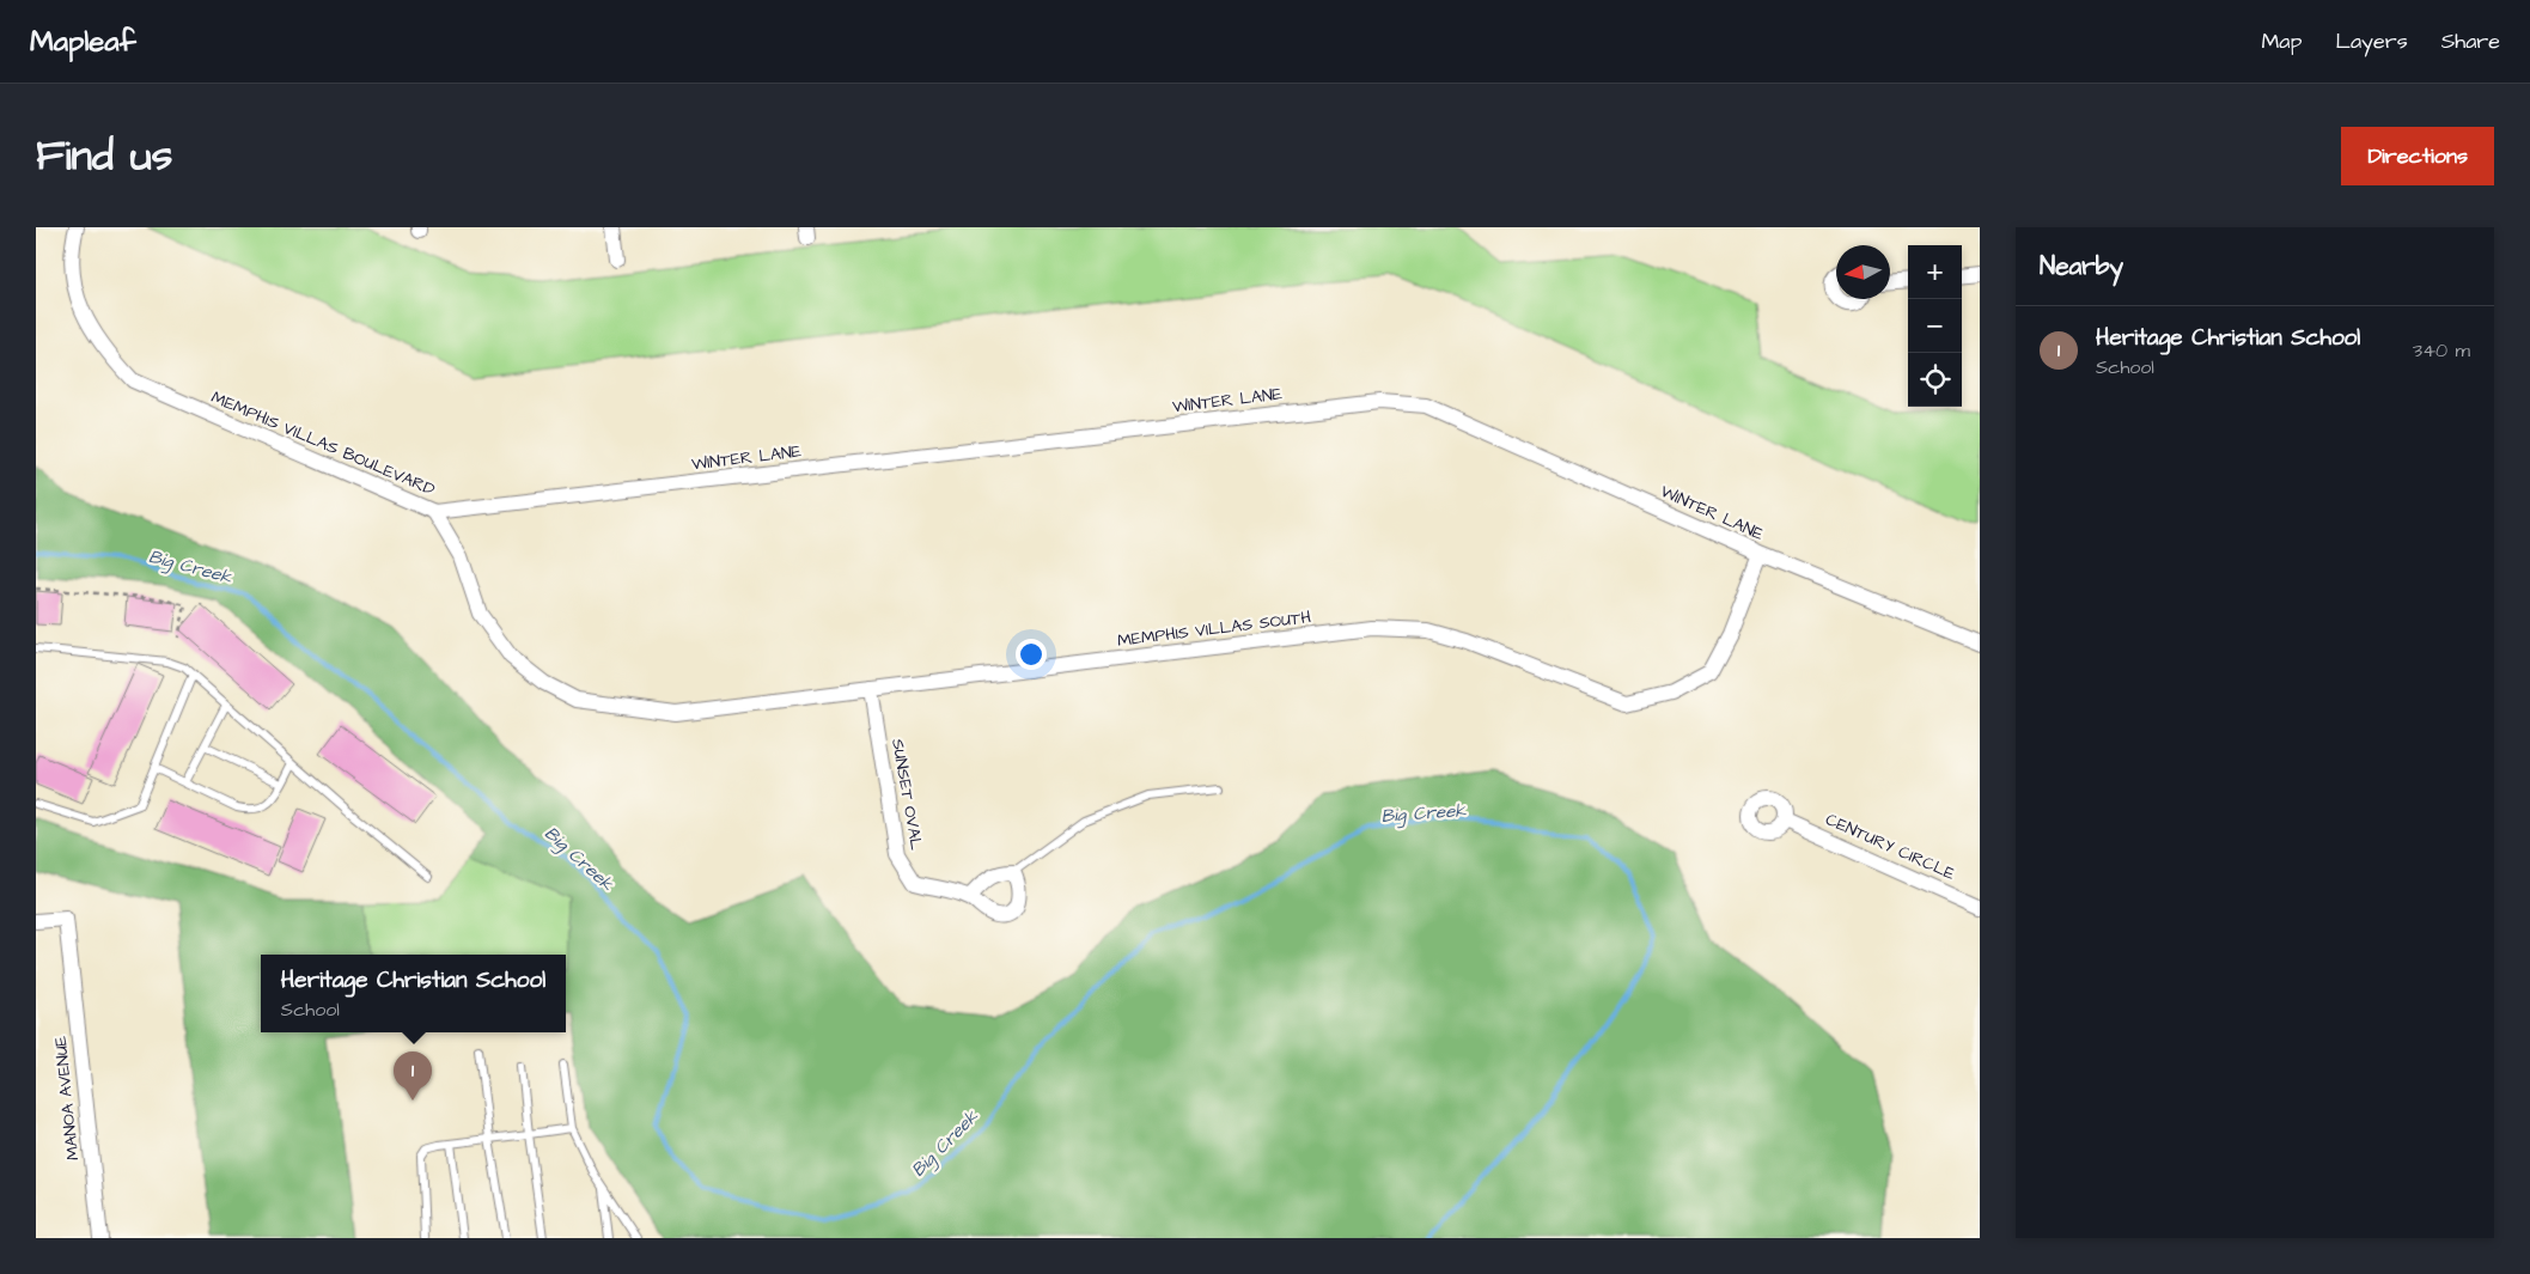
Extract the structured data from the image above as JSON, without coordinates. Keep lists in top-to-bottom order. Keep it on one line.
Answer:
{"streets":{"street":["WINTER LANE","MEMPHIS VILLAS BOULEVARD","MEMPHIS VILLAS SOUTH","SUNSET OVAL","CENTURY CIRCLE","MANOA AVENUE"]},"crossings":[["WINTER LANE","MEMPHIS VILLAS BOULEVARD"],["WINTER LANE","MEMPHIS VILLAS SOUTH"],["MEMPHIS VILLAS BOULEVARD","MEMPHIS VILLAS SOUTH"],["MEMPHIS VILLAS SOUTH","SUNSET OVAL"]],"water":["Big Creek"],"north":"left","page":{"header":"Mapleaf","nav":["Map","Layers","Share"],"title":"Find us","buttons":"Directions","heading":"Nearby","map_buttons":["+","−"],"list":[{"mark":"1","name":"Heritage Christian School","note":"School","value":"340 m"}],"popup":["Heritage Christian School","School"],"pins":"1"}}
